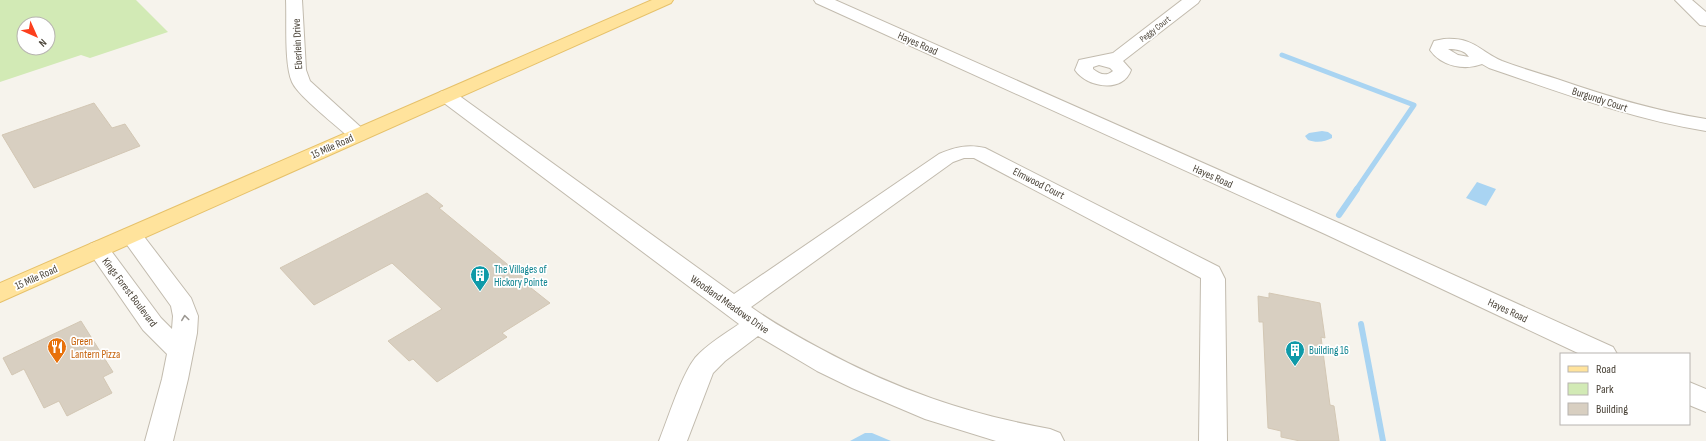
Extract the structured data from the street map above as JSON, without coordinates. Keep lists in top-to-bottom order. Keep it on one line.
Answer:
{"streets":{"main road":["15 Mile Road"],"street":["Peggy Court","Hayes Road","Eberlein Drive","Burgundy Court","Elmwood Court","Kings Forest Boulevard","Woodland Meadows Drive"]},"crossings":[["Eberlein Drive","15 Mile Road"],["15 Mile Road","Kings Forest Boulevard"],["15 Mile Road","Woodland Meadows Drive"],["Elmwood Court","Woodland Meadows Drive"]],"places":{"building":["The Villages of Hickory Pointe","Building 16"],"restaurant":["Green Lantern Pizza"]},"legend":["Road","Park","Building"],"north":"bottom right"}
